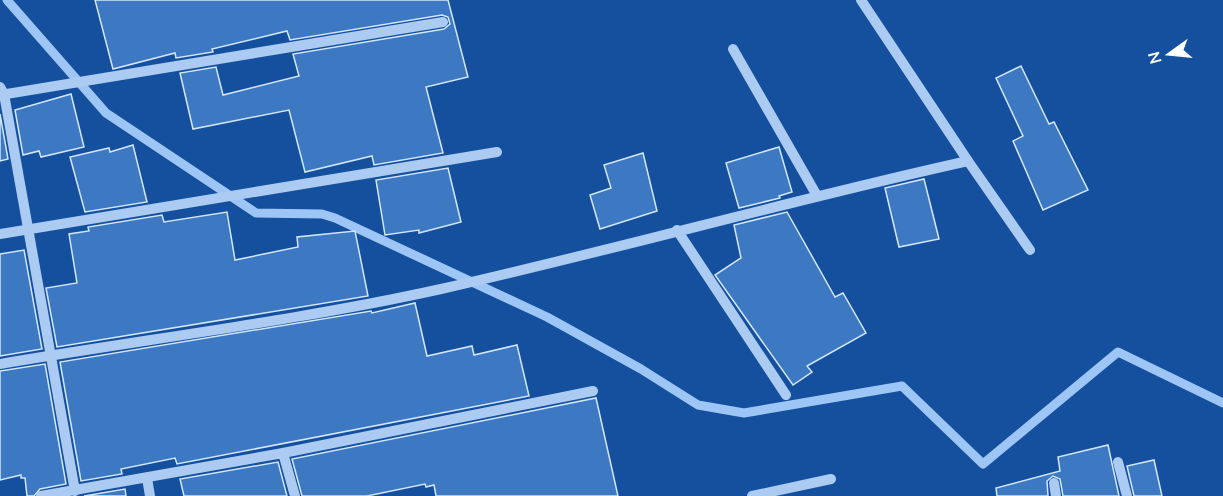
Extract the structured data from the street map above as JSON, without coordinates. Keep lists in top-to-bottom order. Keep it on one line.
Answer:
{"north":"left"}
